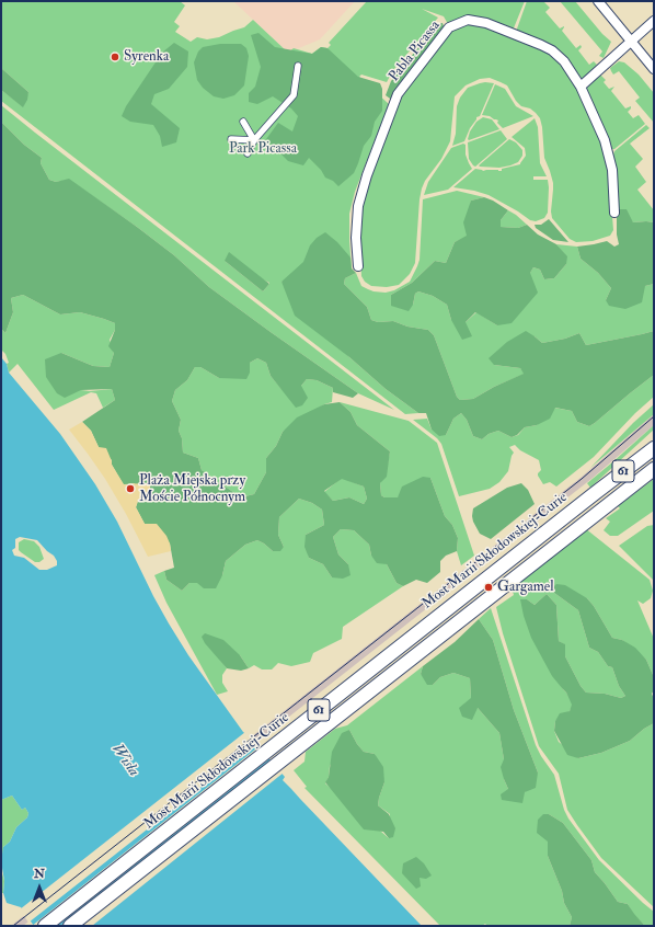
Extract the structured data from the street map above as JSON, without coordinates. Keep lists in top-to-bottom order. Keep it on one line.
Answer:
{"streets":{"main road":["61","Most Marii Skłodowskiej-Curie"],"street":["Pabla Picassa"]},"water":["Wisła"],"parks":["Park Picassa"],"places":["Syrenka","Plaża Miejska przy Moście Północnym","Gargamel"],"north":"top"}
